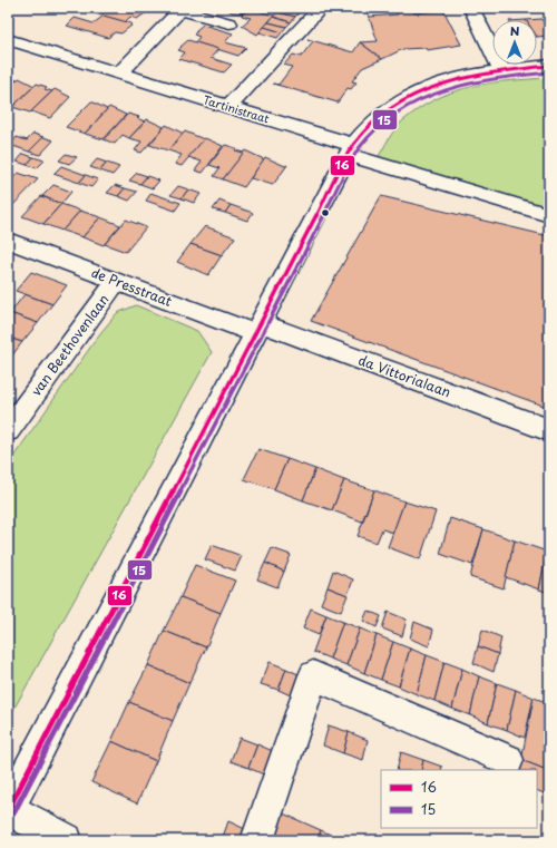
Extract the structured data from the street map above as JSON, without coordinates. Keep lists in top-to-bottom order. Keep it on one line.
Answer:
{"streets":{"street":["Tartinistraat","de Presstraat","van Beethovenlaan","da Vittorialaan"]},"crossings":[["de Presstraat","van Beethovenlaan"],["de Presstraat","da Vittorialaan"]],"lines":["transit line 16","transit line 15"],"legend":["16","15"],"north":"top"}
